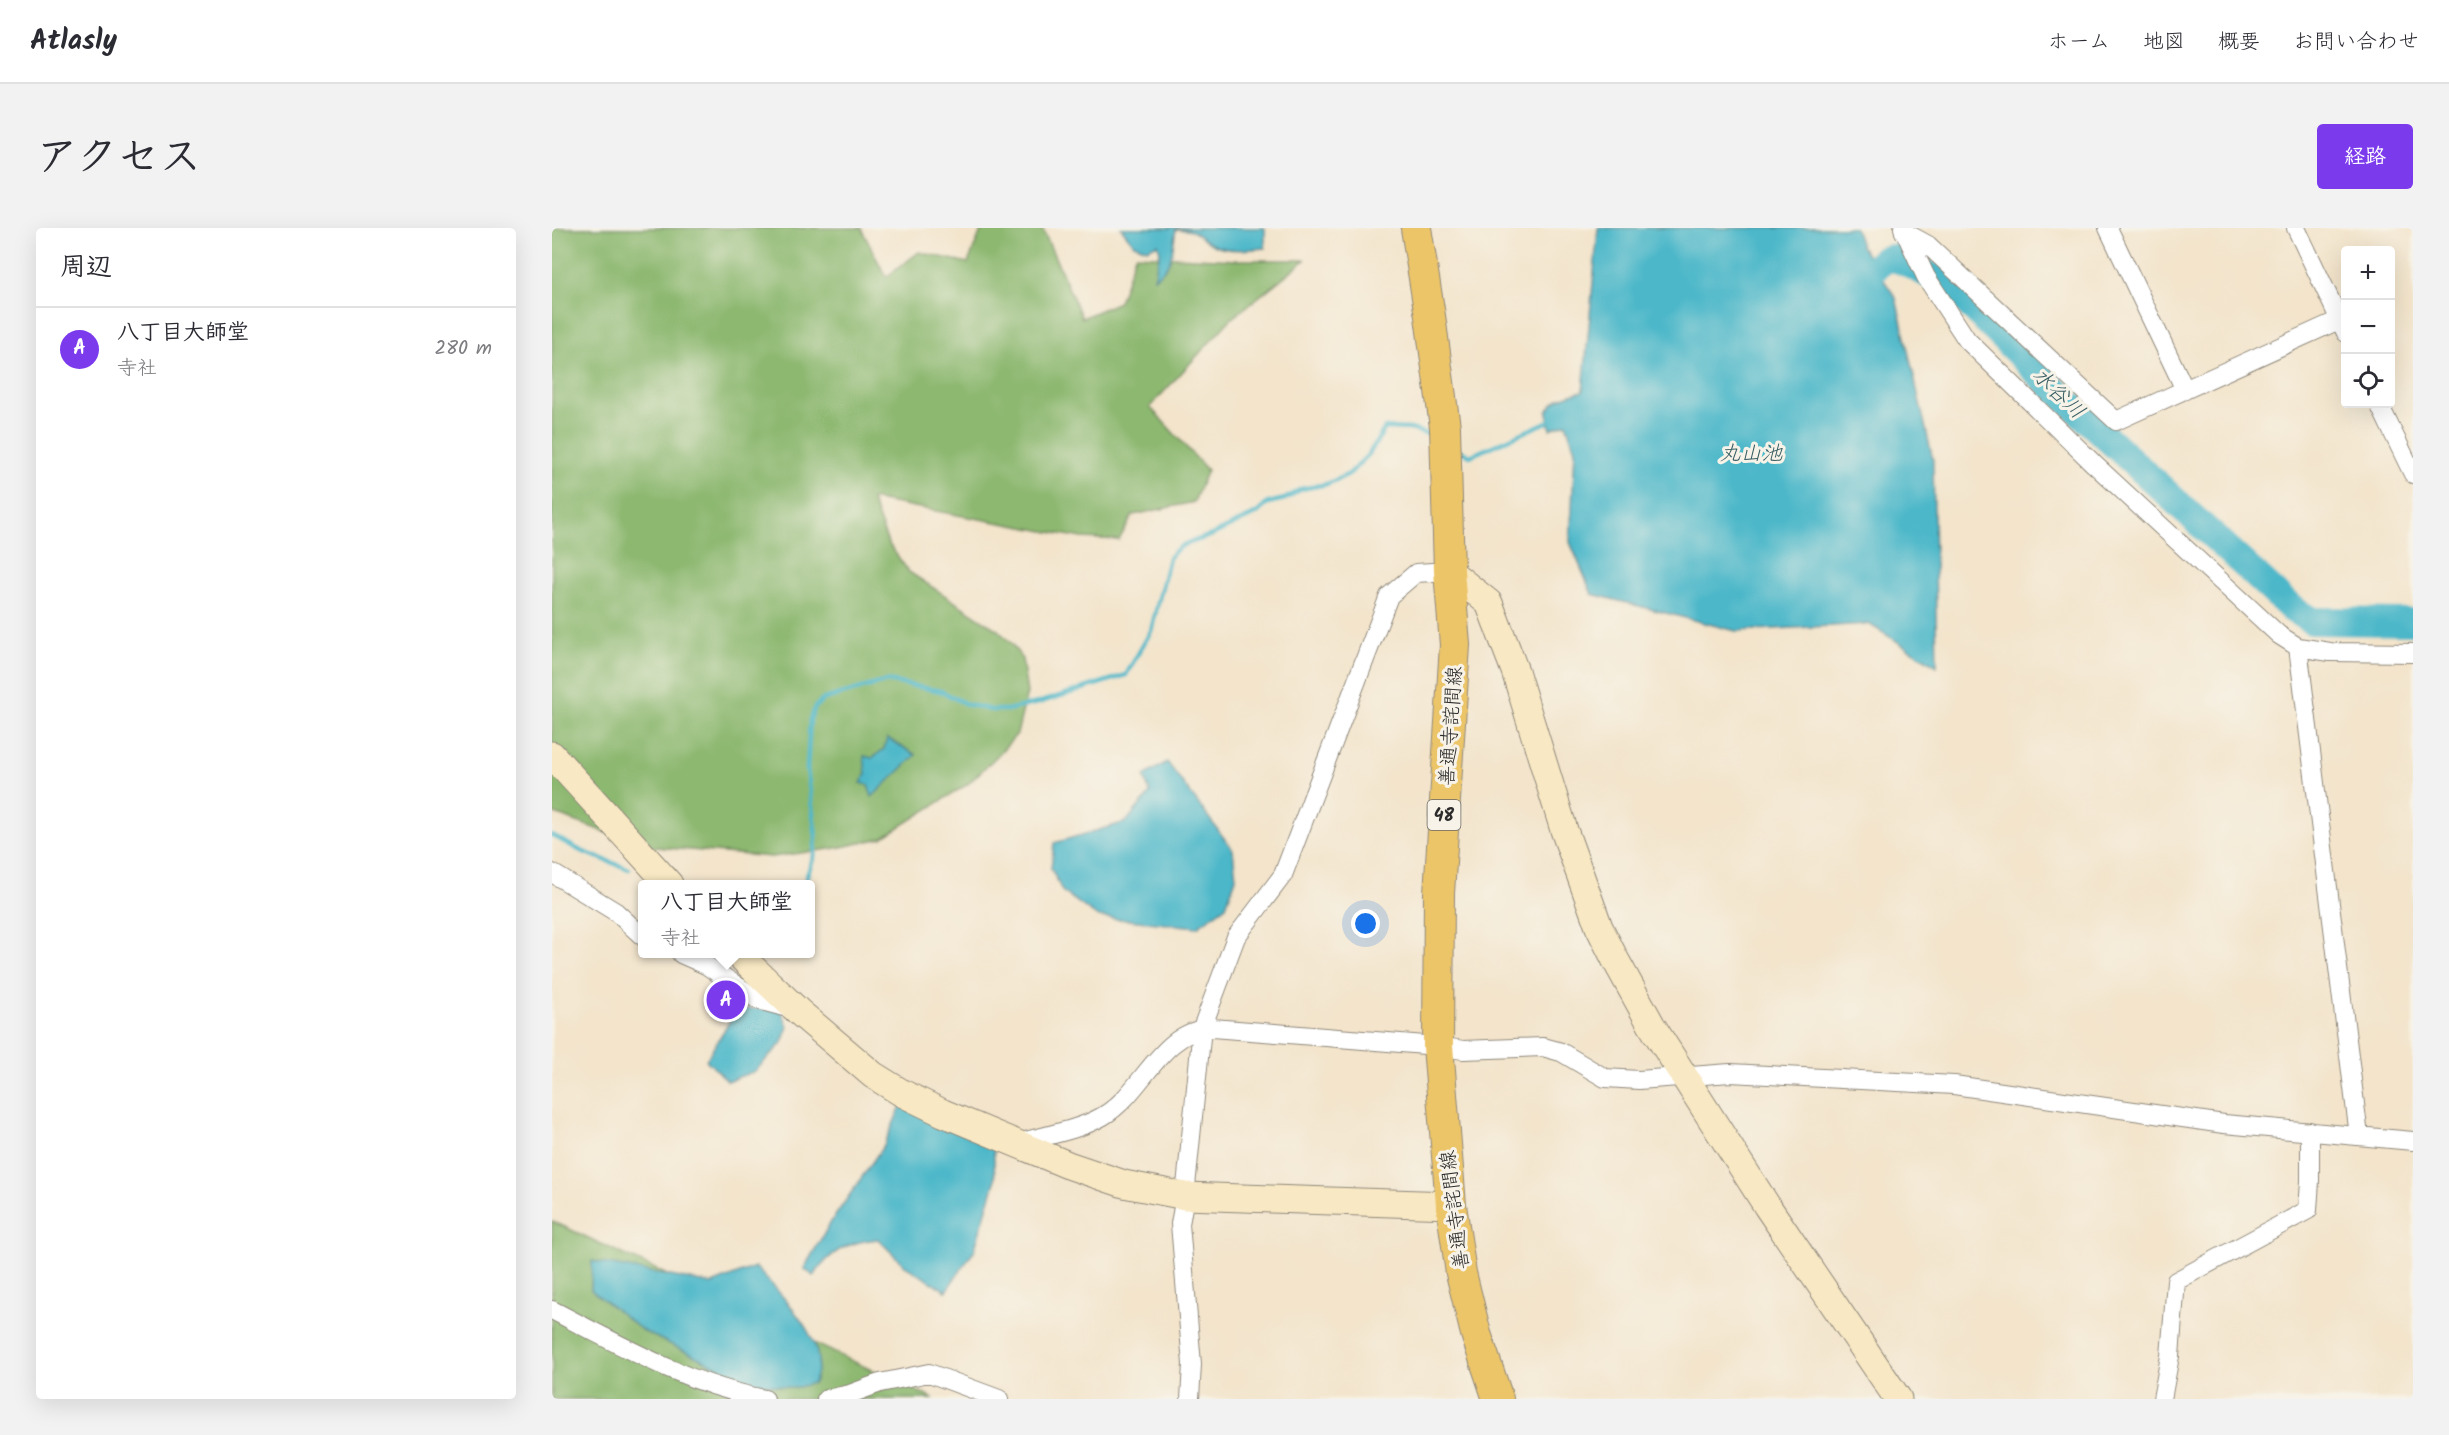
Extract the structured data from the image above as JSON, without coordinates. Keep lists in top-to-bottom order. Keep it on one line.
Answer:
{"streets":{"main road":["善通寺詫間線","48"]},"water":["水谷川","丸山池"],"page":{"header":"Atlasly","nav":["ホーム","地図","概要","お問い合わせ"],"title":"アクセス","buttons":"経路","heading":"周辺","map_buttons":["+","−"],"list":[{"mark":"A","name":"八丁目大師堂","note":"寺社","value":"280 m"}],"popup":["八丁目大師堂","寺社"],"pins":"A"}}
